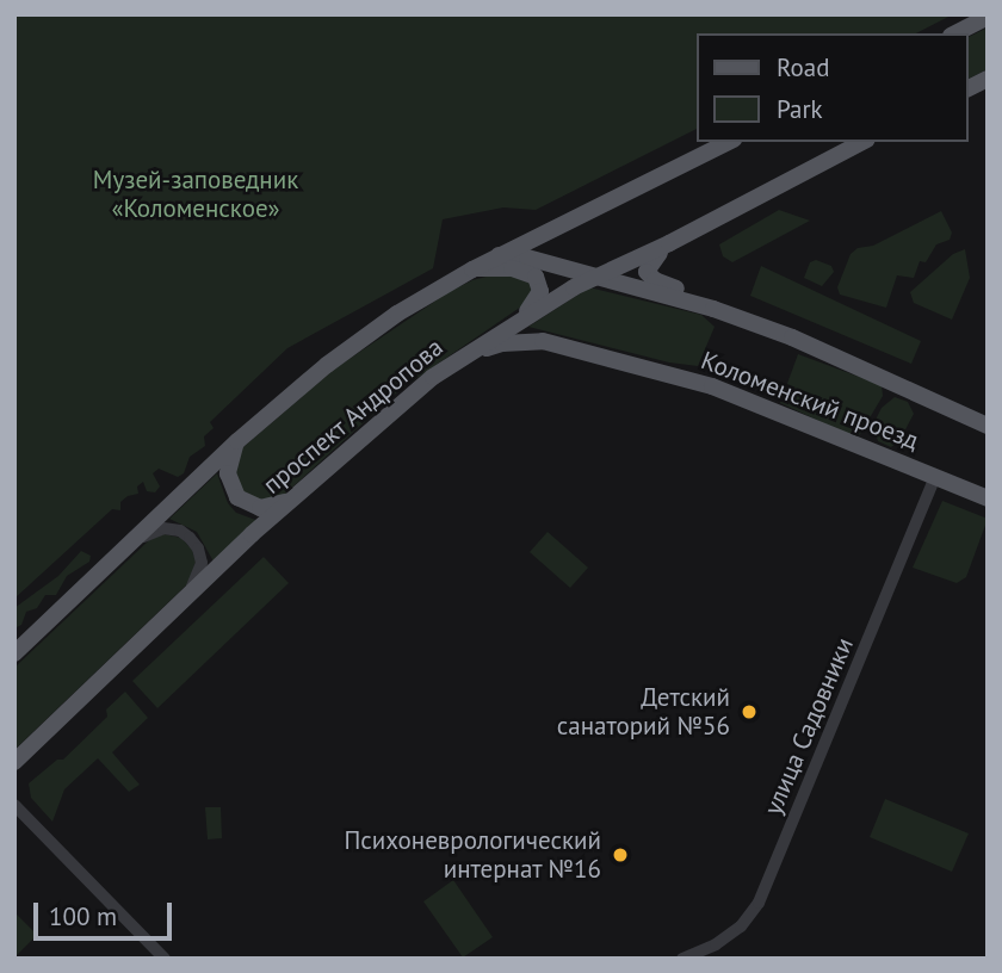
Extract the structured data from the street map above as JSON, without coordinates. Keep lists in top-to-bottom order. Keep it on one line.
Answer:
{"streets":{"main road":["Коломенский проезд","проспект Андропова"],"street":["улица Садовники"]},"crossings":[["Коломенский проезд","проспект Андропова"],["Коломенский проезд","улица Садовники"]],"parks":["Музей-заповедник «Коломенское»"],"places":["Детский санаторий №56","Психоневрологический интернат №16"],"legend":["Road","Park"],"scale_bar":"100 m"}
